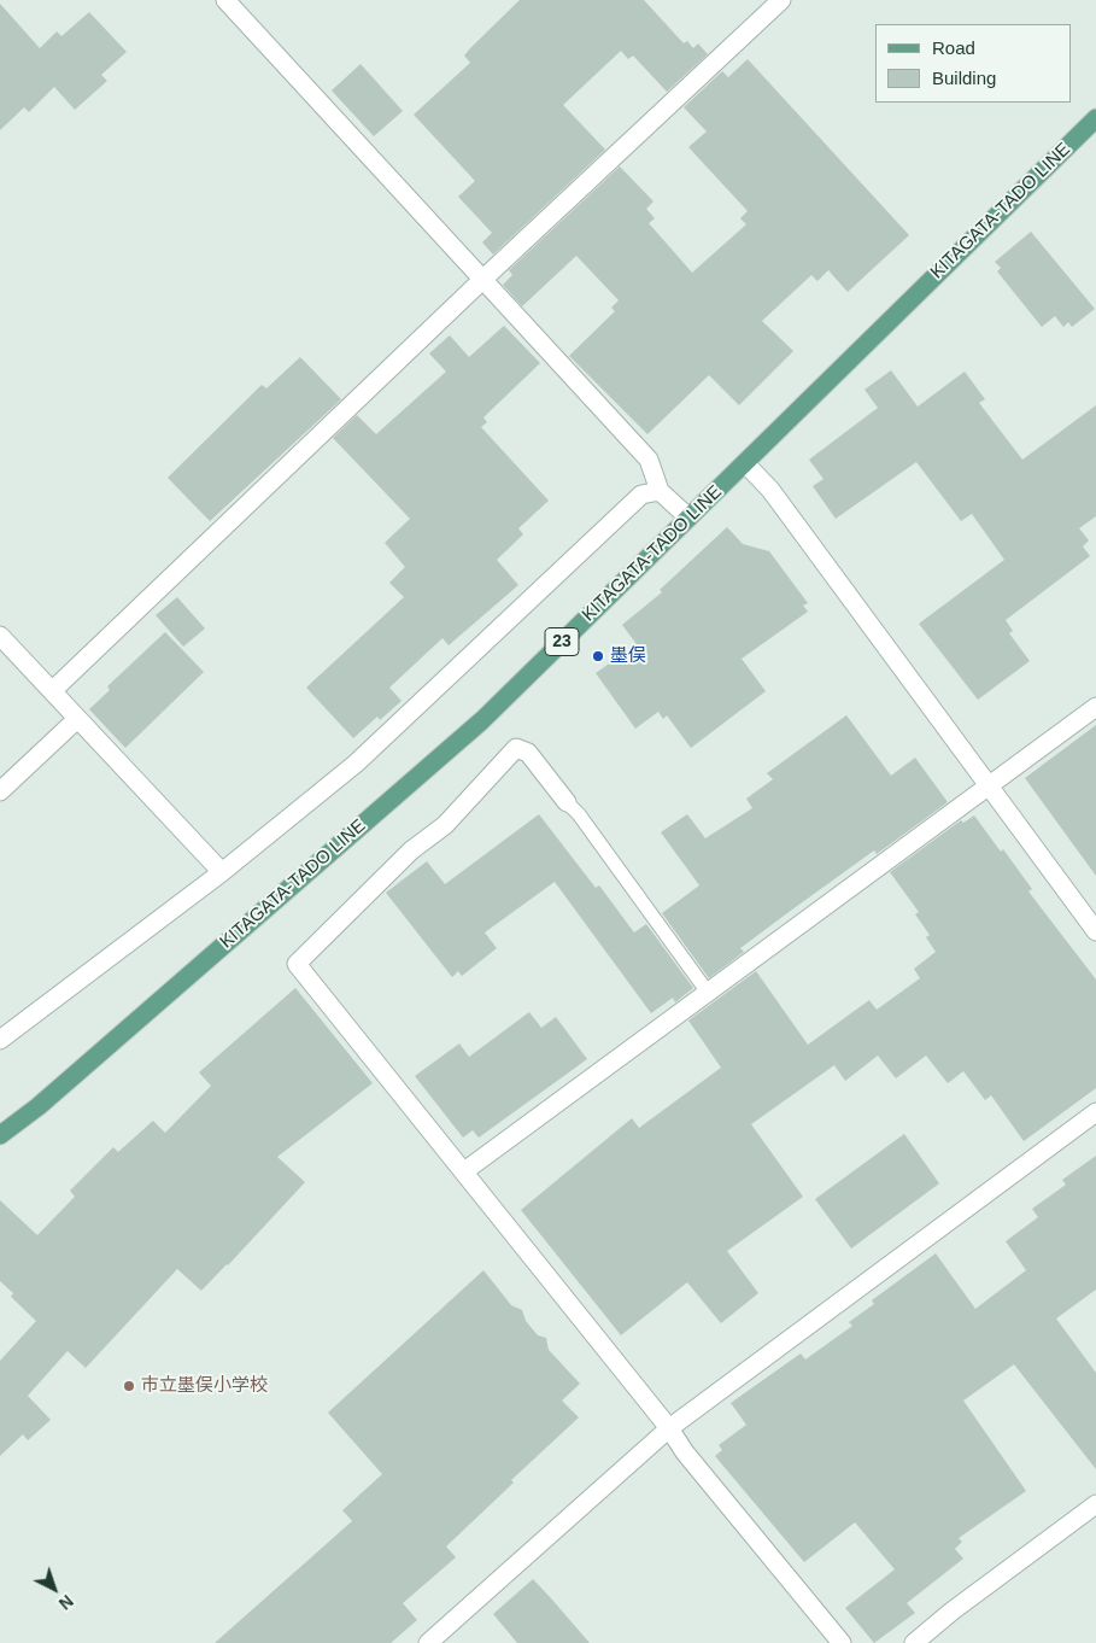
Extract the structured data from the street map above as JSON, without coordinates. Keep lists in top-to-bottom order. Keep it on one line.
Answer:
{"streets":{"main road":["KITAGATA-TADO LINE","23"]},"places":["墨俣","市立墨俣小学校"],"legend":["Road","Building"],"north":"bottom right"}
